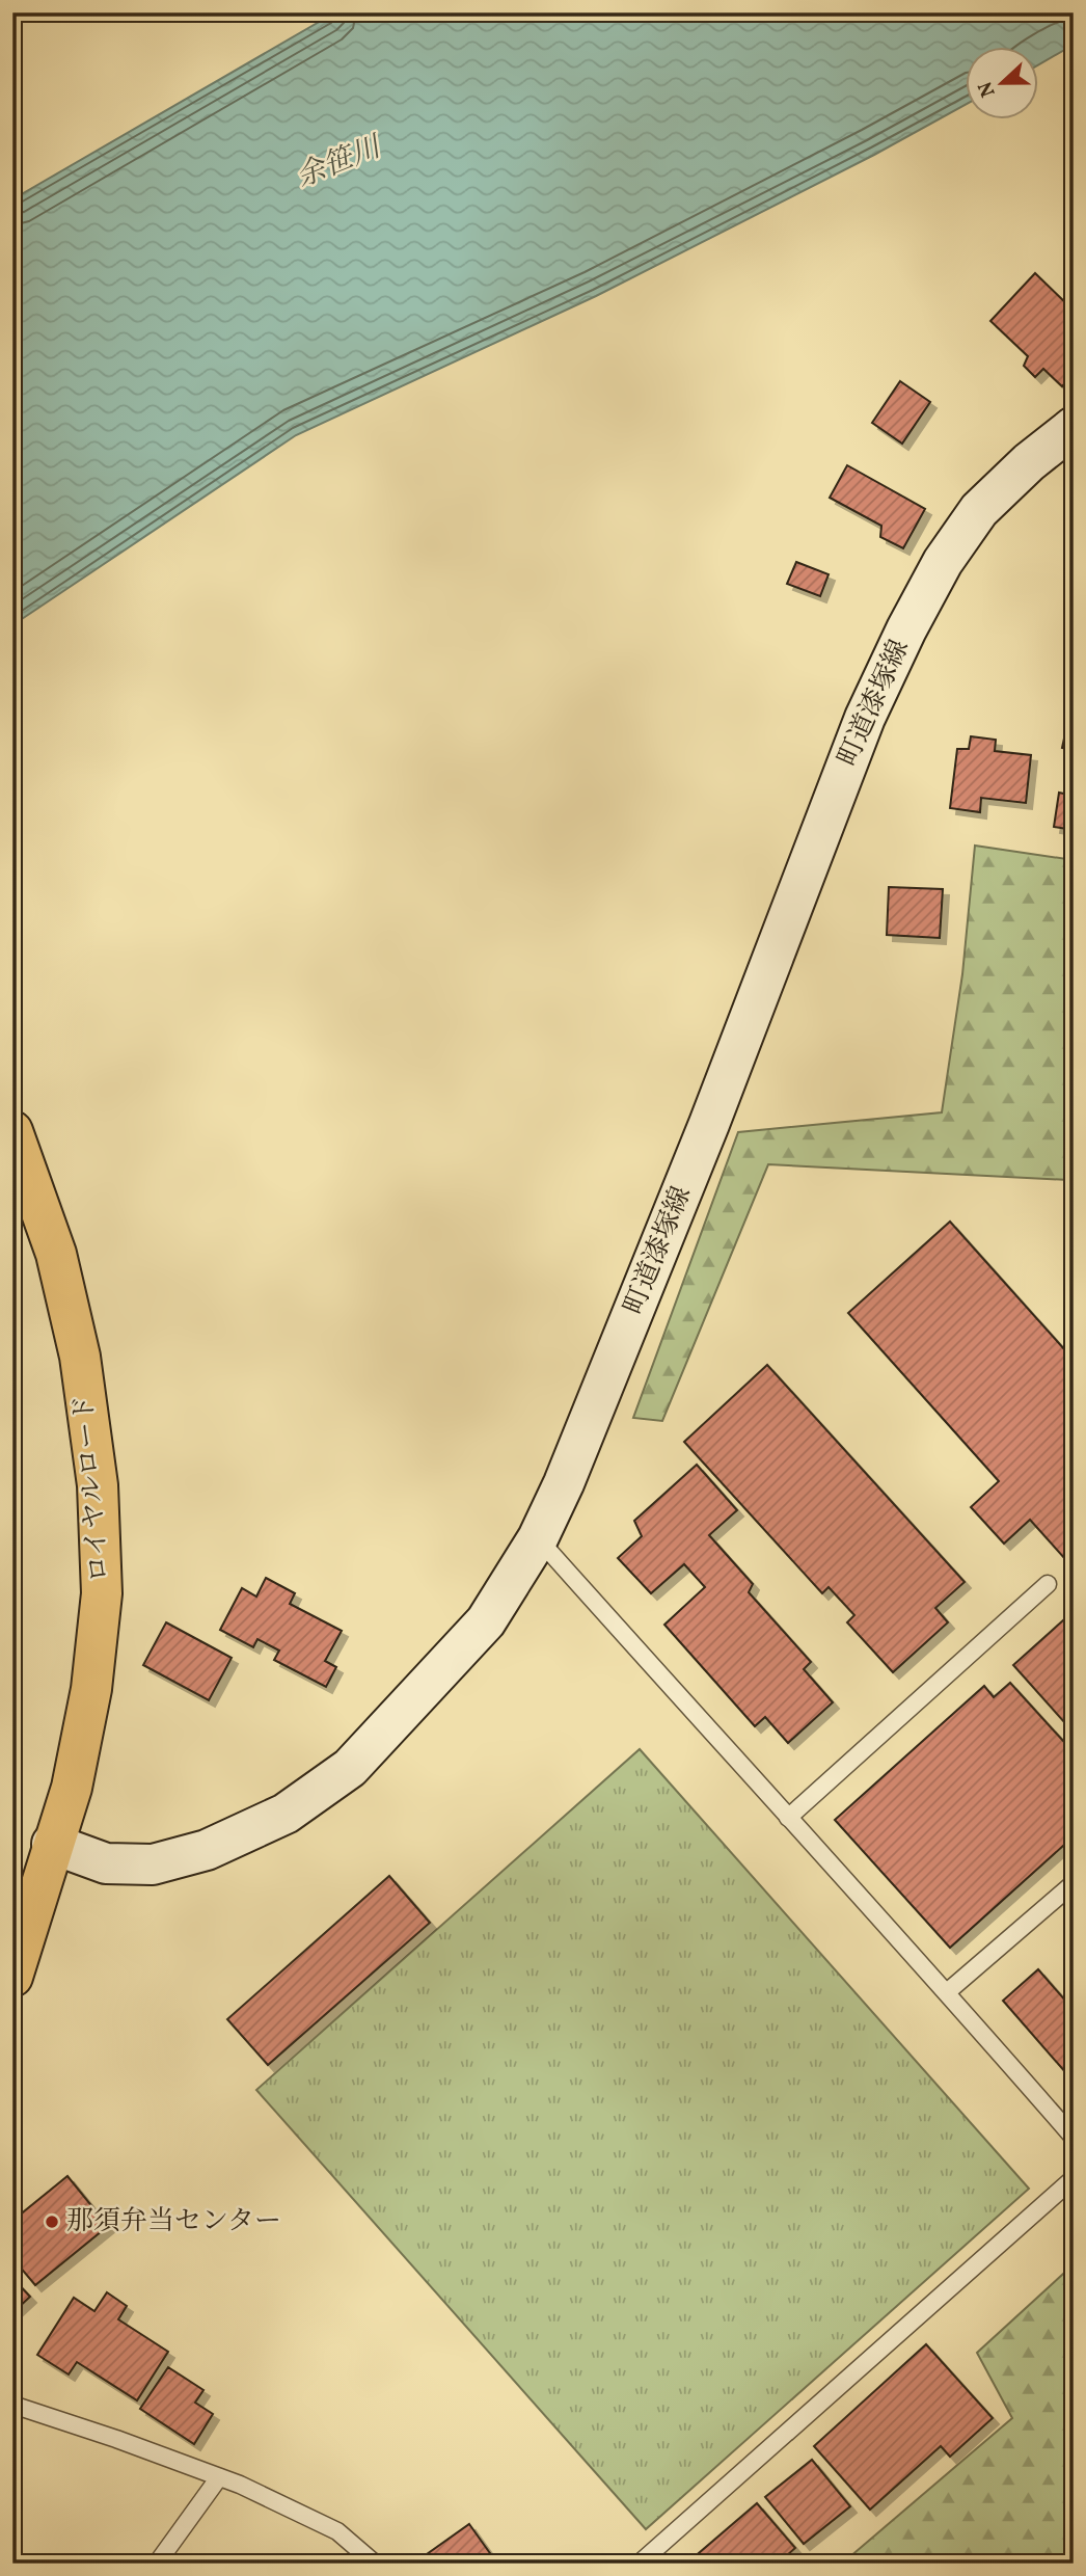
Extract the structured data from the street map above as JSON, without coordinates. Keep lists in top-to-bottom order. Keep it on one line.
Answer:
{"streets":{"main road":["ロイヤルロード"],"street":["町道漆塚線"]},"crossings":[["町道漆塚線","ロイヤルロード"]],"water":["余笹川"],"places":["那須弁当センター"],"north":"left"}
